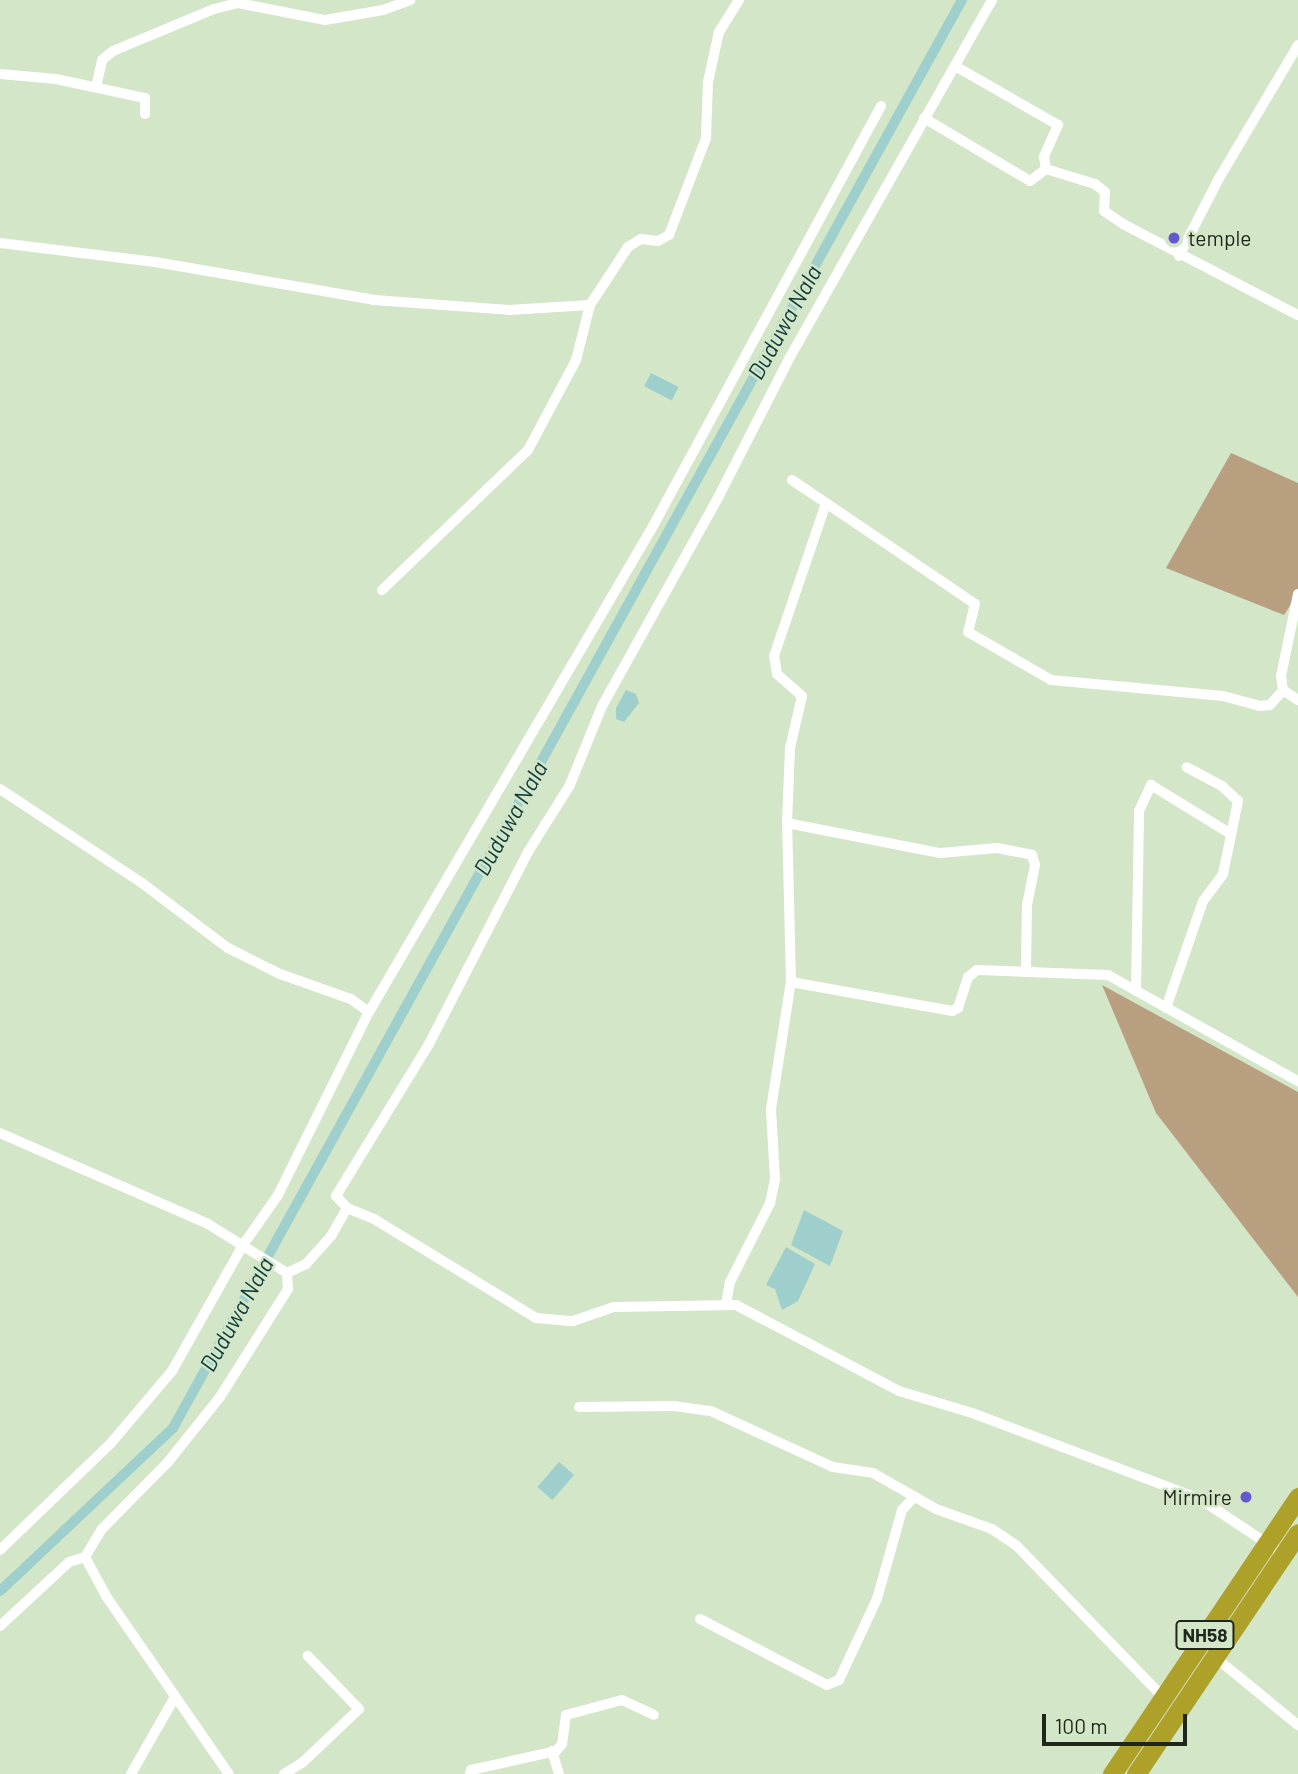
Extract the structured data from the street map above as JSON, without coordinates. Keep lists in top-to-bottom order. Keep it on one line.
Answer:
{"streets":{"highway":["NH58"]},"water":["Duduwa Nala"],"places":["temple","Mirmire"],"scale_bar":"100 m"}
